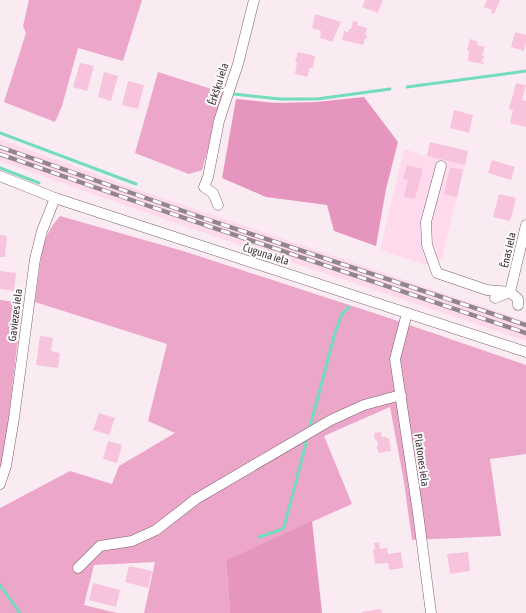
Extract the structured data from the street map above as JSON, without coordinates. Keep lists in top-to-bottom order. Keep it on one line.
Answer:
{"streets":{"street":["Ērkšķu iela","Ēnas iela","Čuguna iela","Gaviezes iela","Platones iela"]},"crossings":[["Čuguna iela","Gaviezes iela"],["Čuguna iela","Platones iela"]]}
